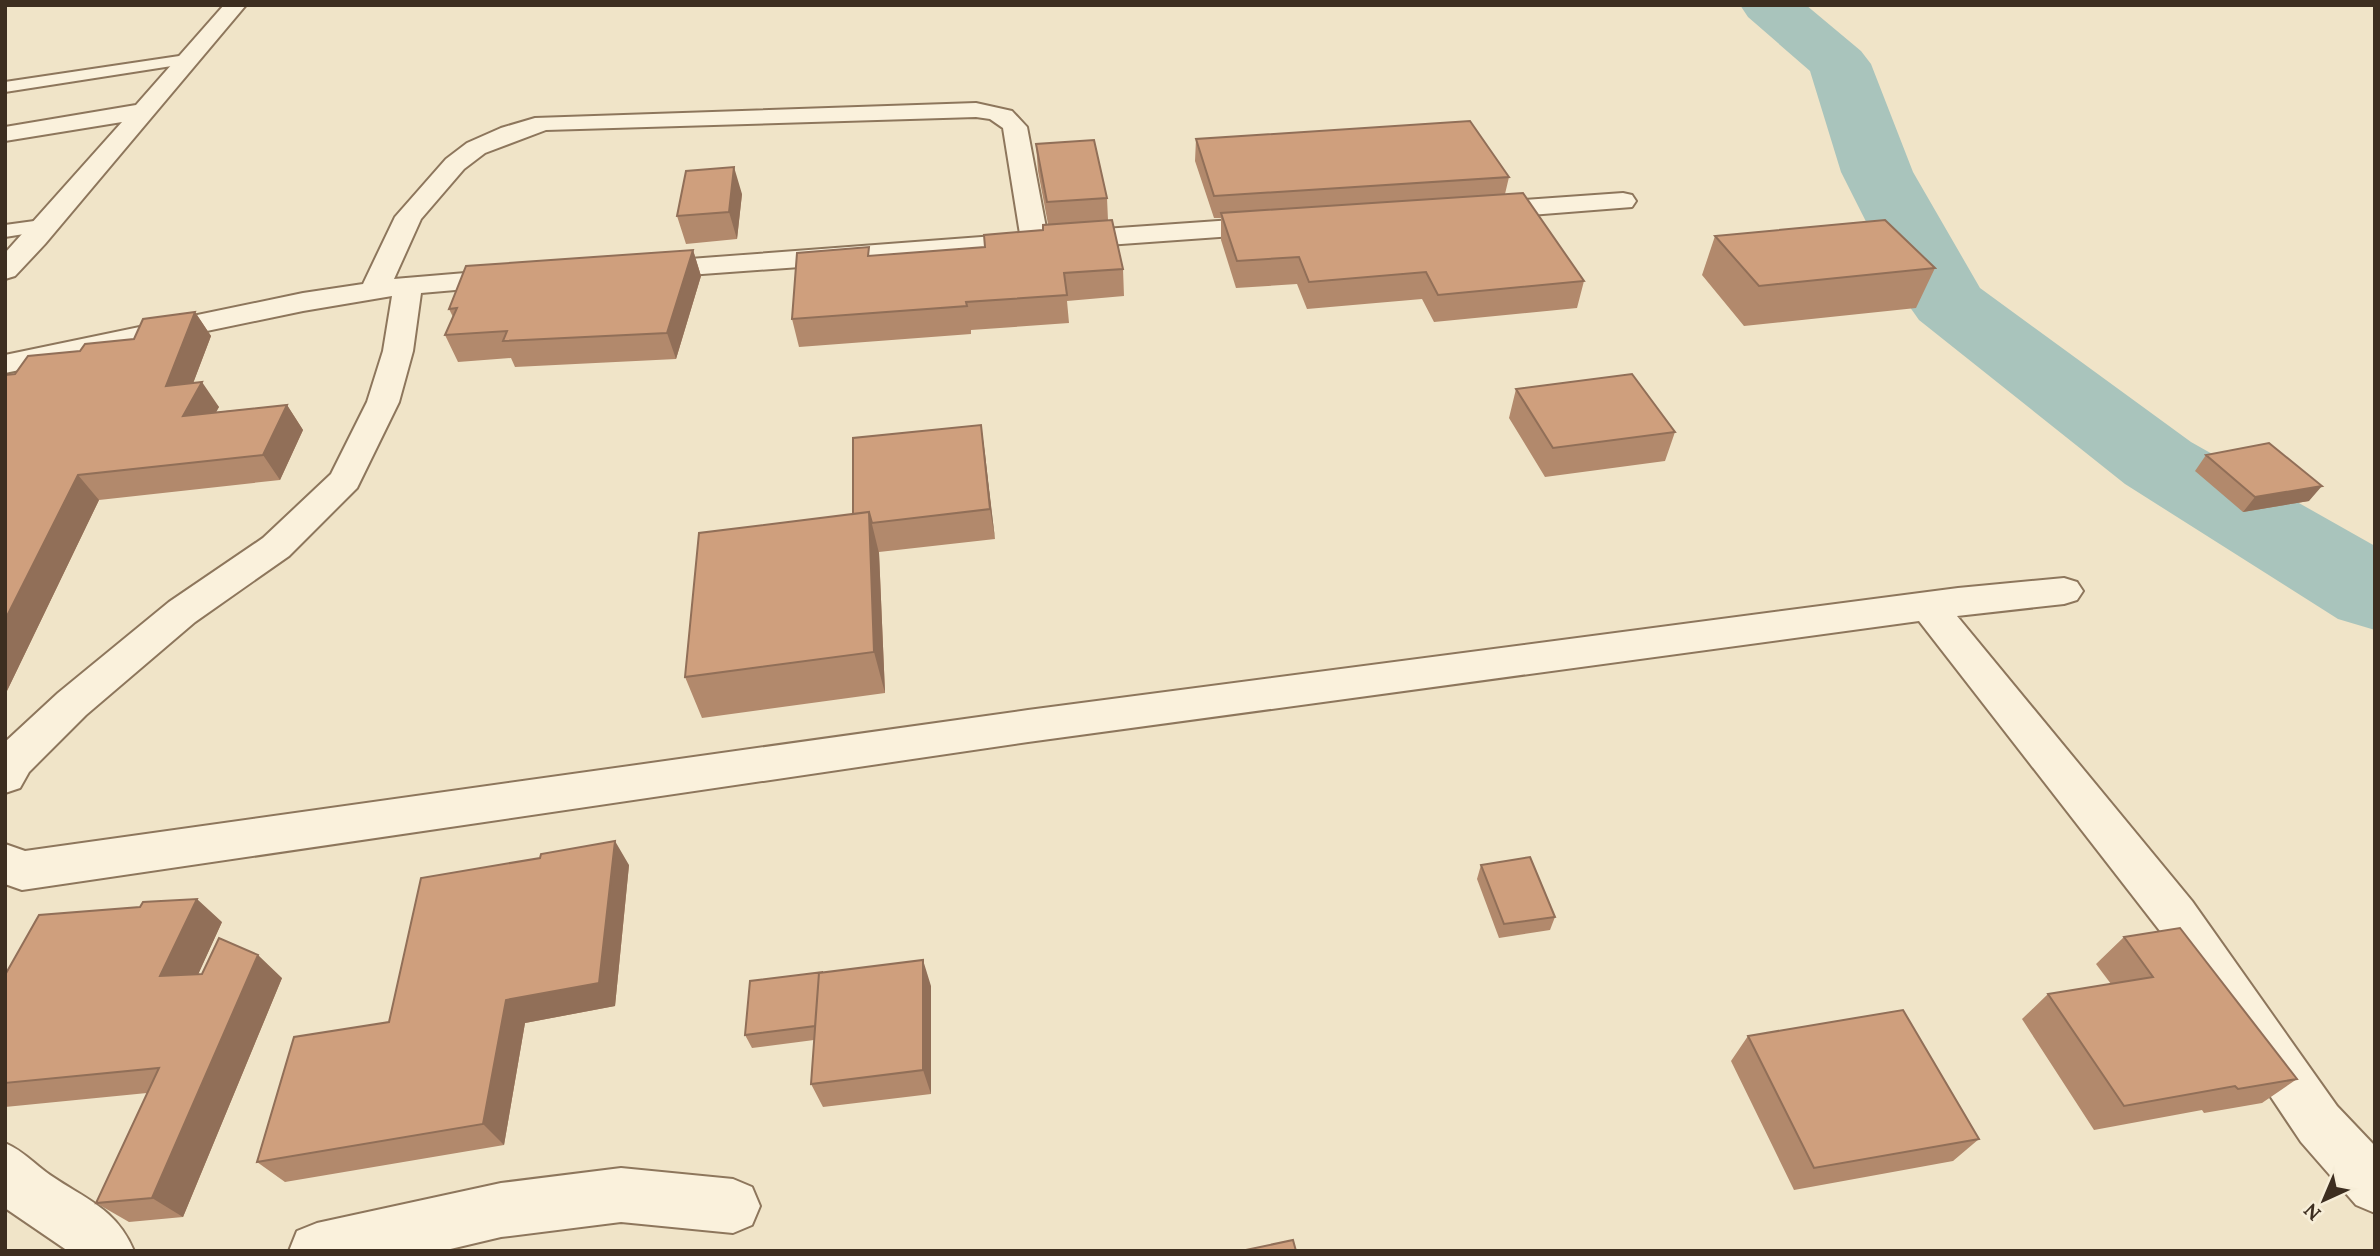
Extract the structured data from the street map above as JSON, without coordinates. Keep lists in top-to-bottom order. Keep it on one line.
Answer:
{"north":"bottom left"}
